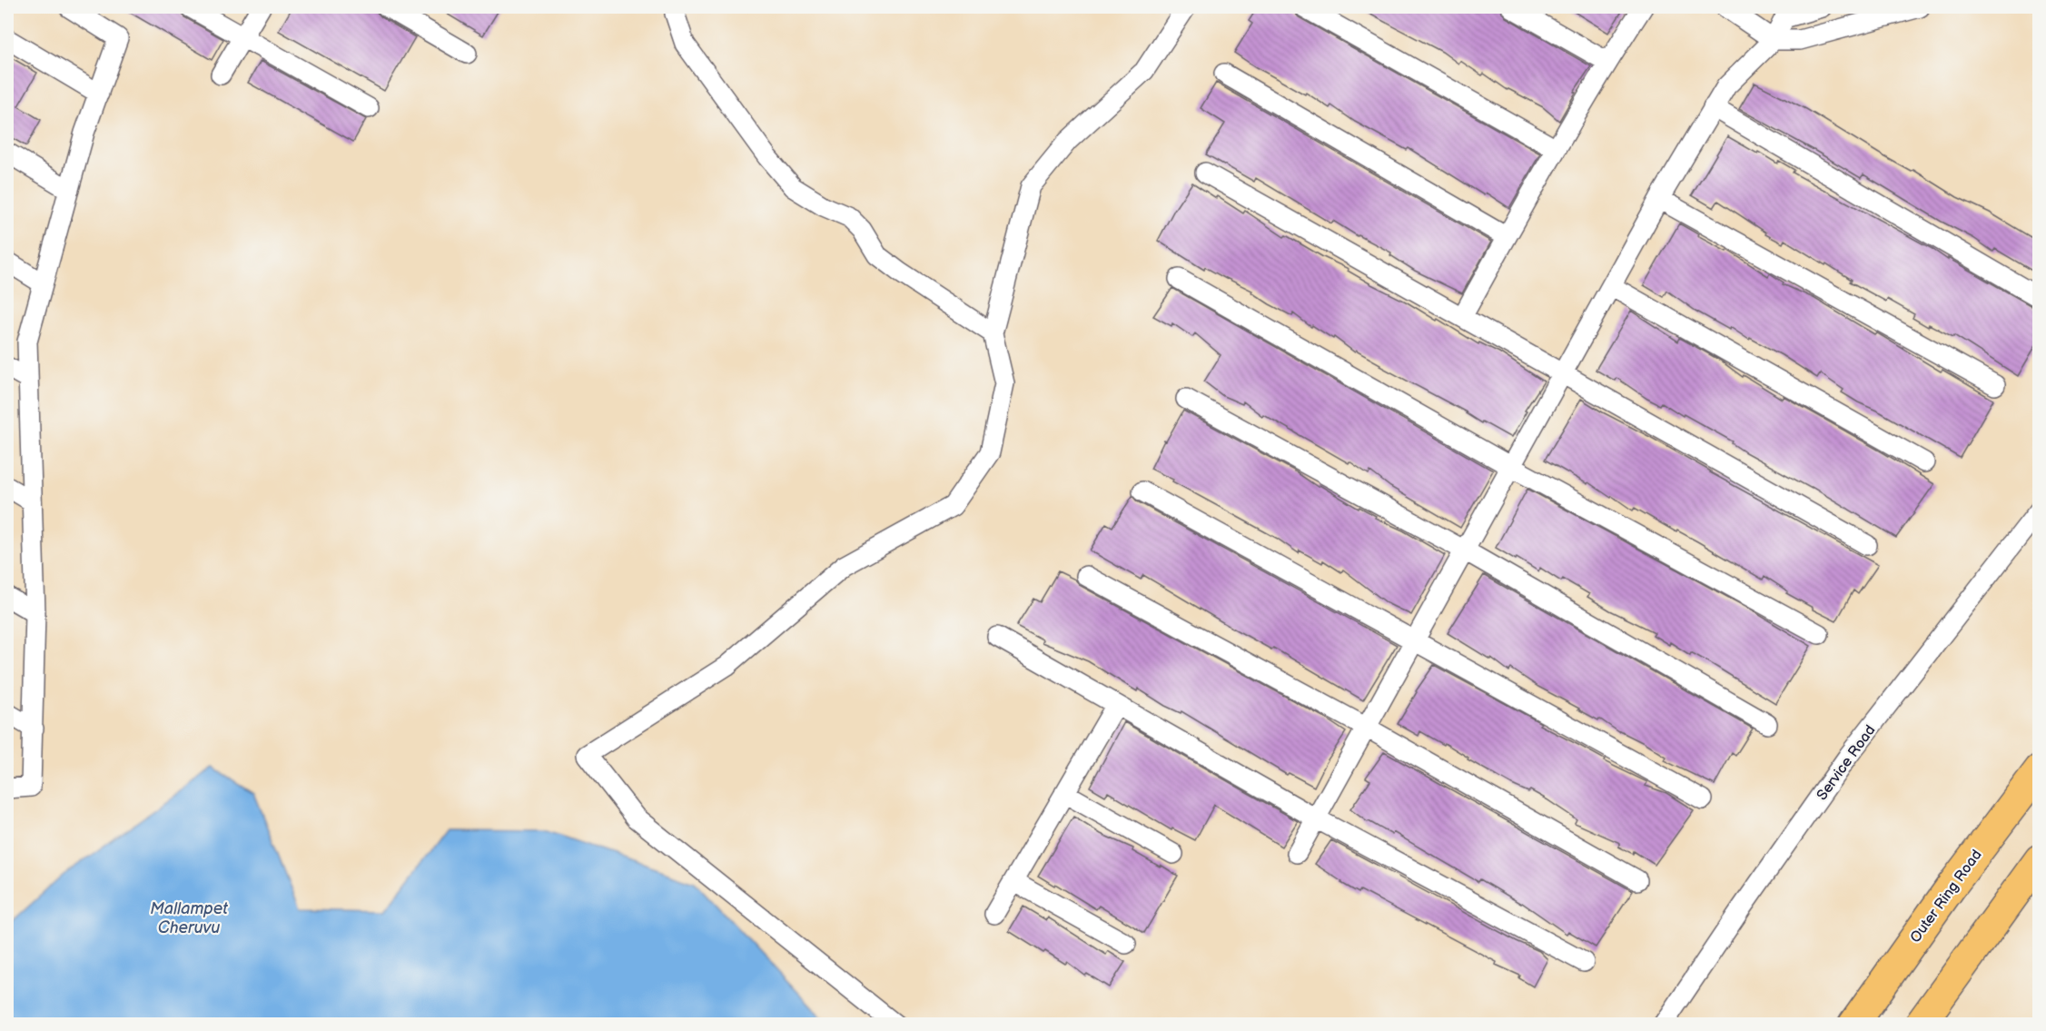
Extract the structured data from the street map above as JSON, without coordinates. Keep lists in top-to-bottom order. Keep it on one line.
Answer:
{"streets":{"highway":["Outer Ring Road"],"street":["Service Road"]},"water":["Mallampet Cheruvu"]}
